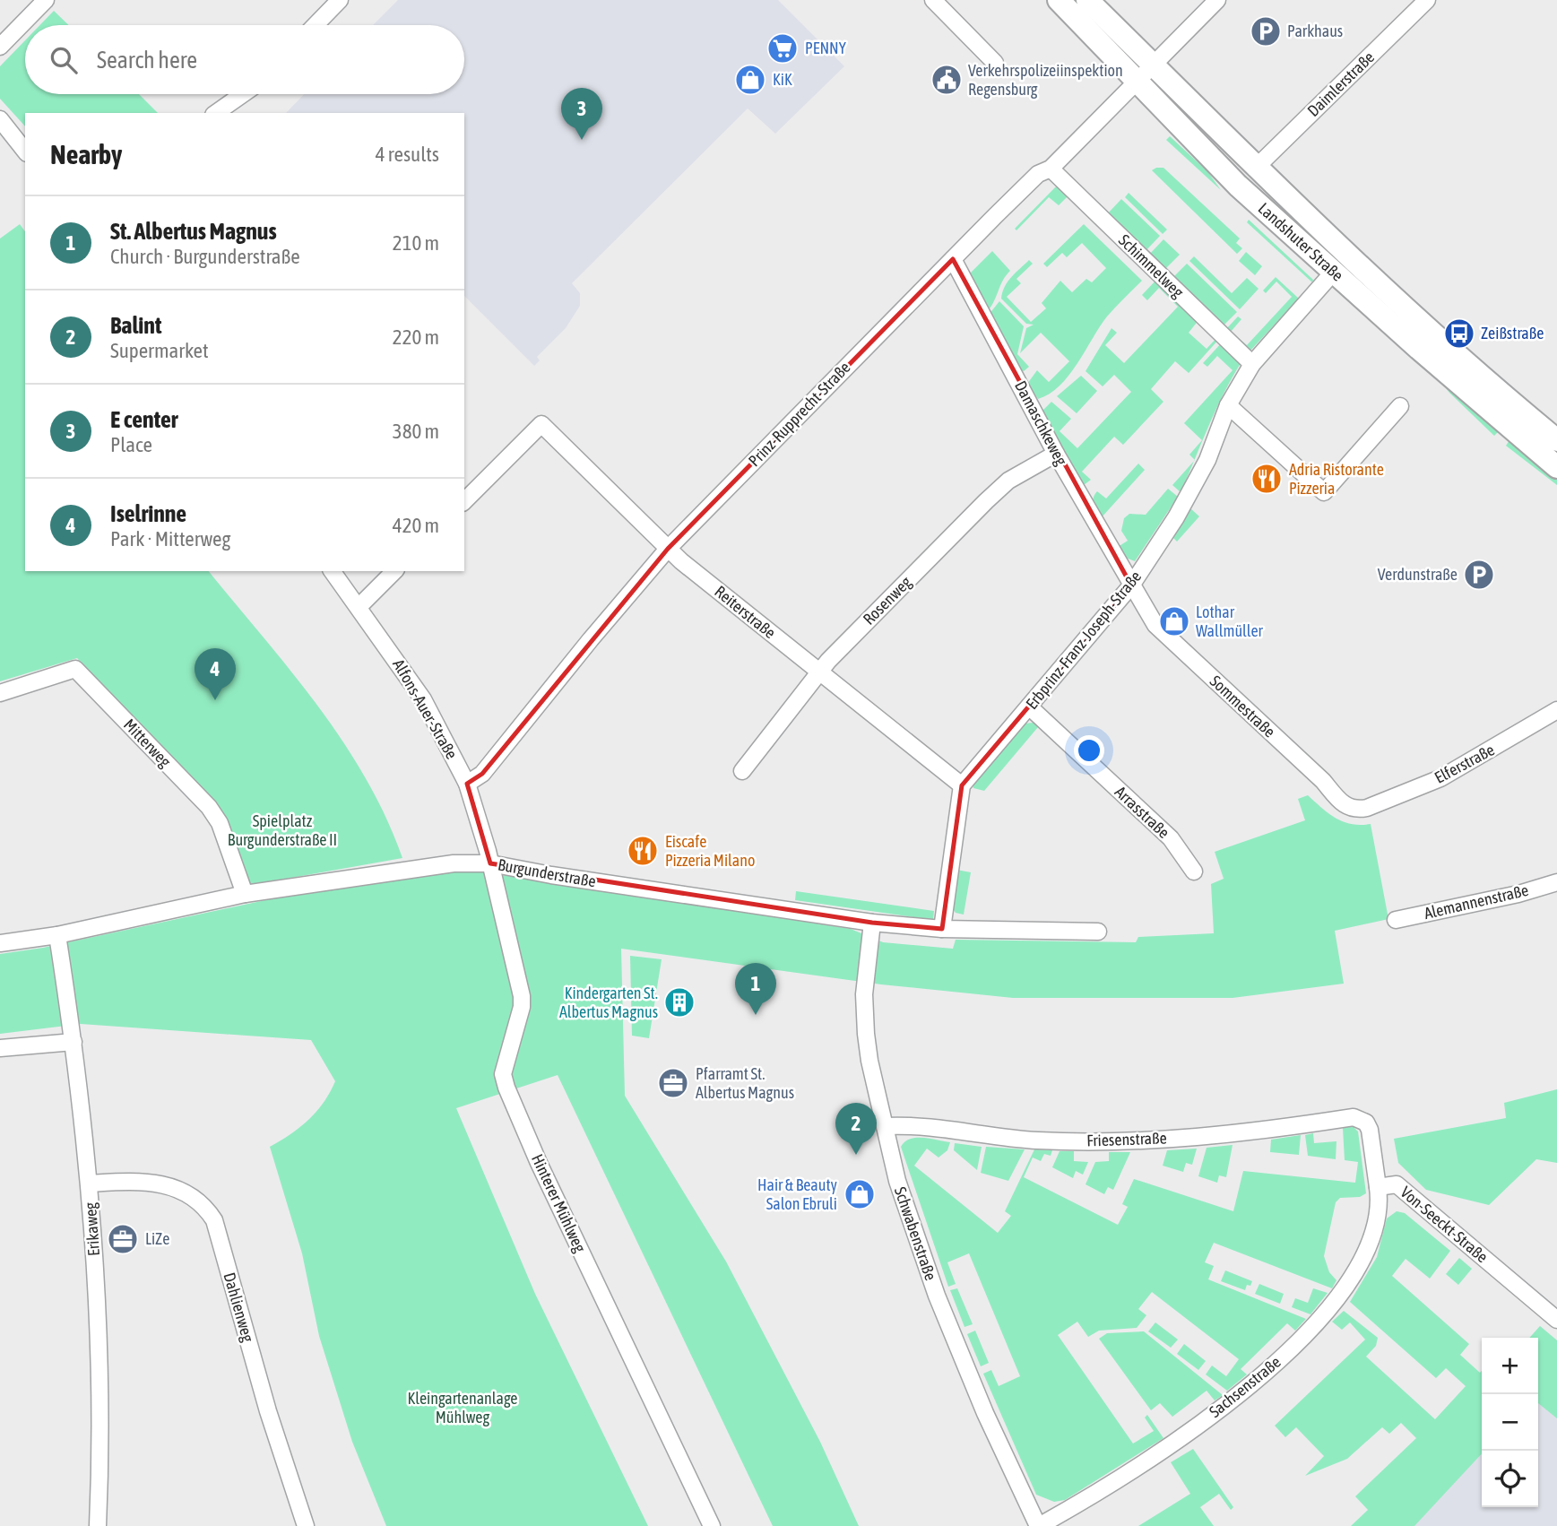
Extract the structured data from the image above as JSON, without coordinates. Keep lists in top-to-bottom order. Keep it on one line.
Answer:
{"streets":{"main road":["Landshuter Straße"],"street":["Daimlerstraße","Schimmelweg","Prinz-Rupprecht-Straße","Damaschkeweg","Rosenweg","Reiterstraße","Erbprinz-Franz-Joseph-Straße","Sommestraße","Alfons-Auer-Straße","Mitterweg","Elferstraße","Arrasstraße","Burgunderstraße","Alemannenstraße","Friesenstraße","Hinterer Mühlweg","Von-Seeckt-Straße","Erikaweg","Schwabenstraße","Dahlienweg","Sachsenstraße"]},"crossings":[["Daimlerstraße","Landshuter Straße"],["Landshuter Straße","Prinz-Rupprecht-Straße"],["Landshuter Straße","Erbprinz-Franz-Joseph-Straße"],["Schimmelweg","Prinz-Rupprecht-Straße"],["Schimmelweg","Erbprinz-Franz-Joseph-Straße"],["Prinz-Rupprecht-Straße","Damaschkeweg"],["Prinz-Rupprecht-Straße","Reiterstraße"],["Prinz-Rupprecht-Straße","Alfons-Auer-Straße"],["Damaschkeweg","Rosenweg"],["Damaschkeweg","Erbprinz-Franz-Joseph-Straße"],["Damaschkeweg","Sommestraße"],["Rosenweg","Reiterstraße"],["Reiterstraße","Erbprinz-Franz-Joseph-Straße"],["Erbprinz-Franz-Joseph-Straße","Sommestraße"],["Erbprinz-Franz-Joseph-Straße","Arrasstraße"],["Sommestraße","Elferstraße"],["Alfons-Auer-Straße","Burgunderstraße"],["Alfons-Auer-Straße","Hinterer Mühlweg"],["Mitterweg","Burgunderstraße"],["Burgunderstraße","Hinterer Mühlweg"],["Burgunderstraße","Erikaweg"],["Burgunderstraße","Schwabenstraße"],["Friesenstraße","Von-Seeckt-Straße"],["Friesenstraße","Schwabenstraße"],["Von-Seeckt-Straße","Sachsenstraße"],["Erikaweg","Dahlienweg"],["Schwabenstraße","Sachsenstraße"]],"parks":["Spielplatz Burgunderstraße II","Kleingartenanlage Mühlweg"],"places":{"parking":["Parkhaus","Verdunstraße"],"supermarket":["PENNY"],"shop":["KiK","Lothar Wallmüller","Hair & Beauty Salon Ebruli"],"public building":["Verkehrspolizeiinspektion Regensburg"],"bus stop":["Zeißstraße"],"restaurant":["Adria Ristorante Pizzeria","Eiscafe Pizzeria Milano"],"building":["Kindergarten St. Albertus Magnus"],"office":["Pfarramt St. Albertus Magnus","LiZe"]},"page":{"search":"Search here","pins":["3","4","1","2"],"heading":["Nearby","4 results"],"list":[{"mark":"1","name":"St. Albertus Magnus","note":"Church · Burgunderstraße","value":"210 m"},{"mark":"2","name":"Balint","note":"Supermarket","value":"220 m"},{"mark":"3","name":"E center","note":"Place","value":"380 m"},{"mark":"4","name":"Iselrinne","note":"Park · Mitterweg","value":"420 m"}],"map_buttons":["+","−"]}}
